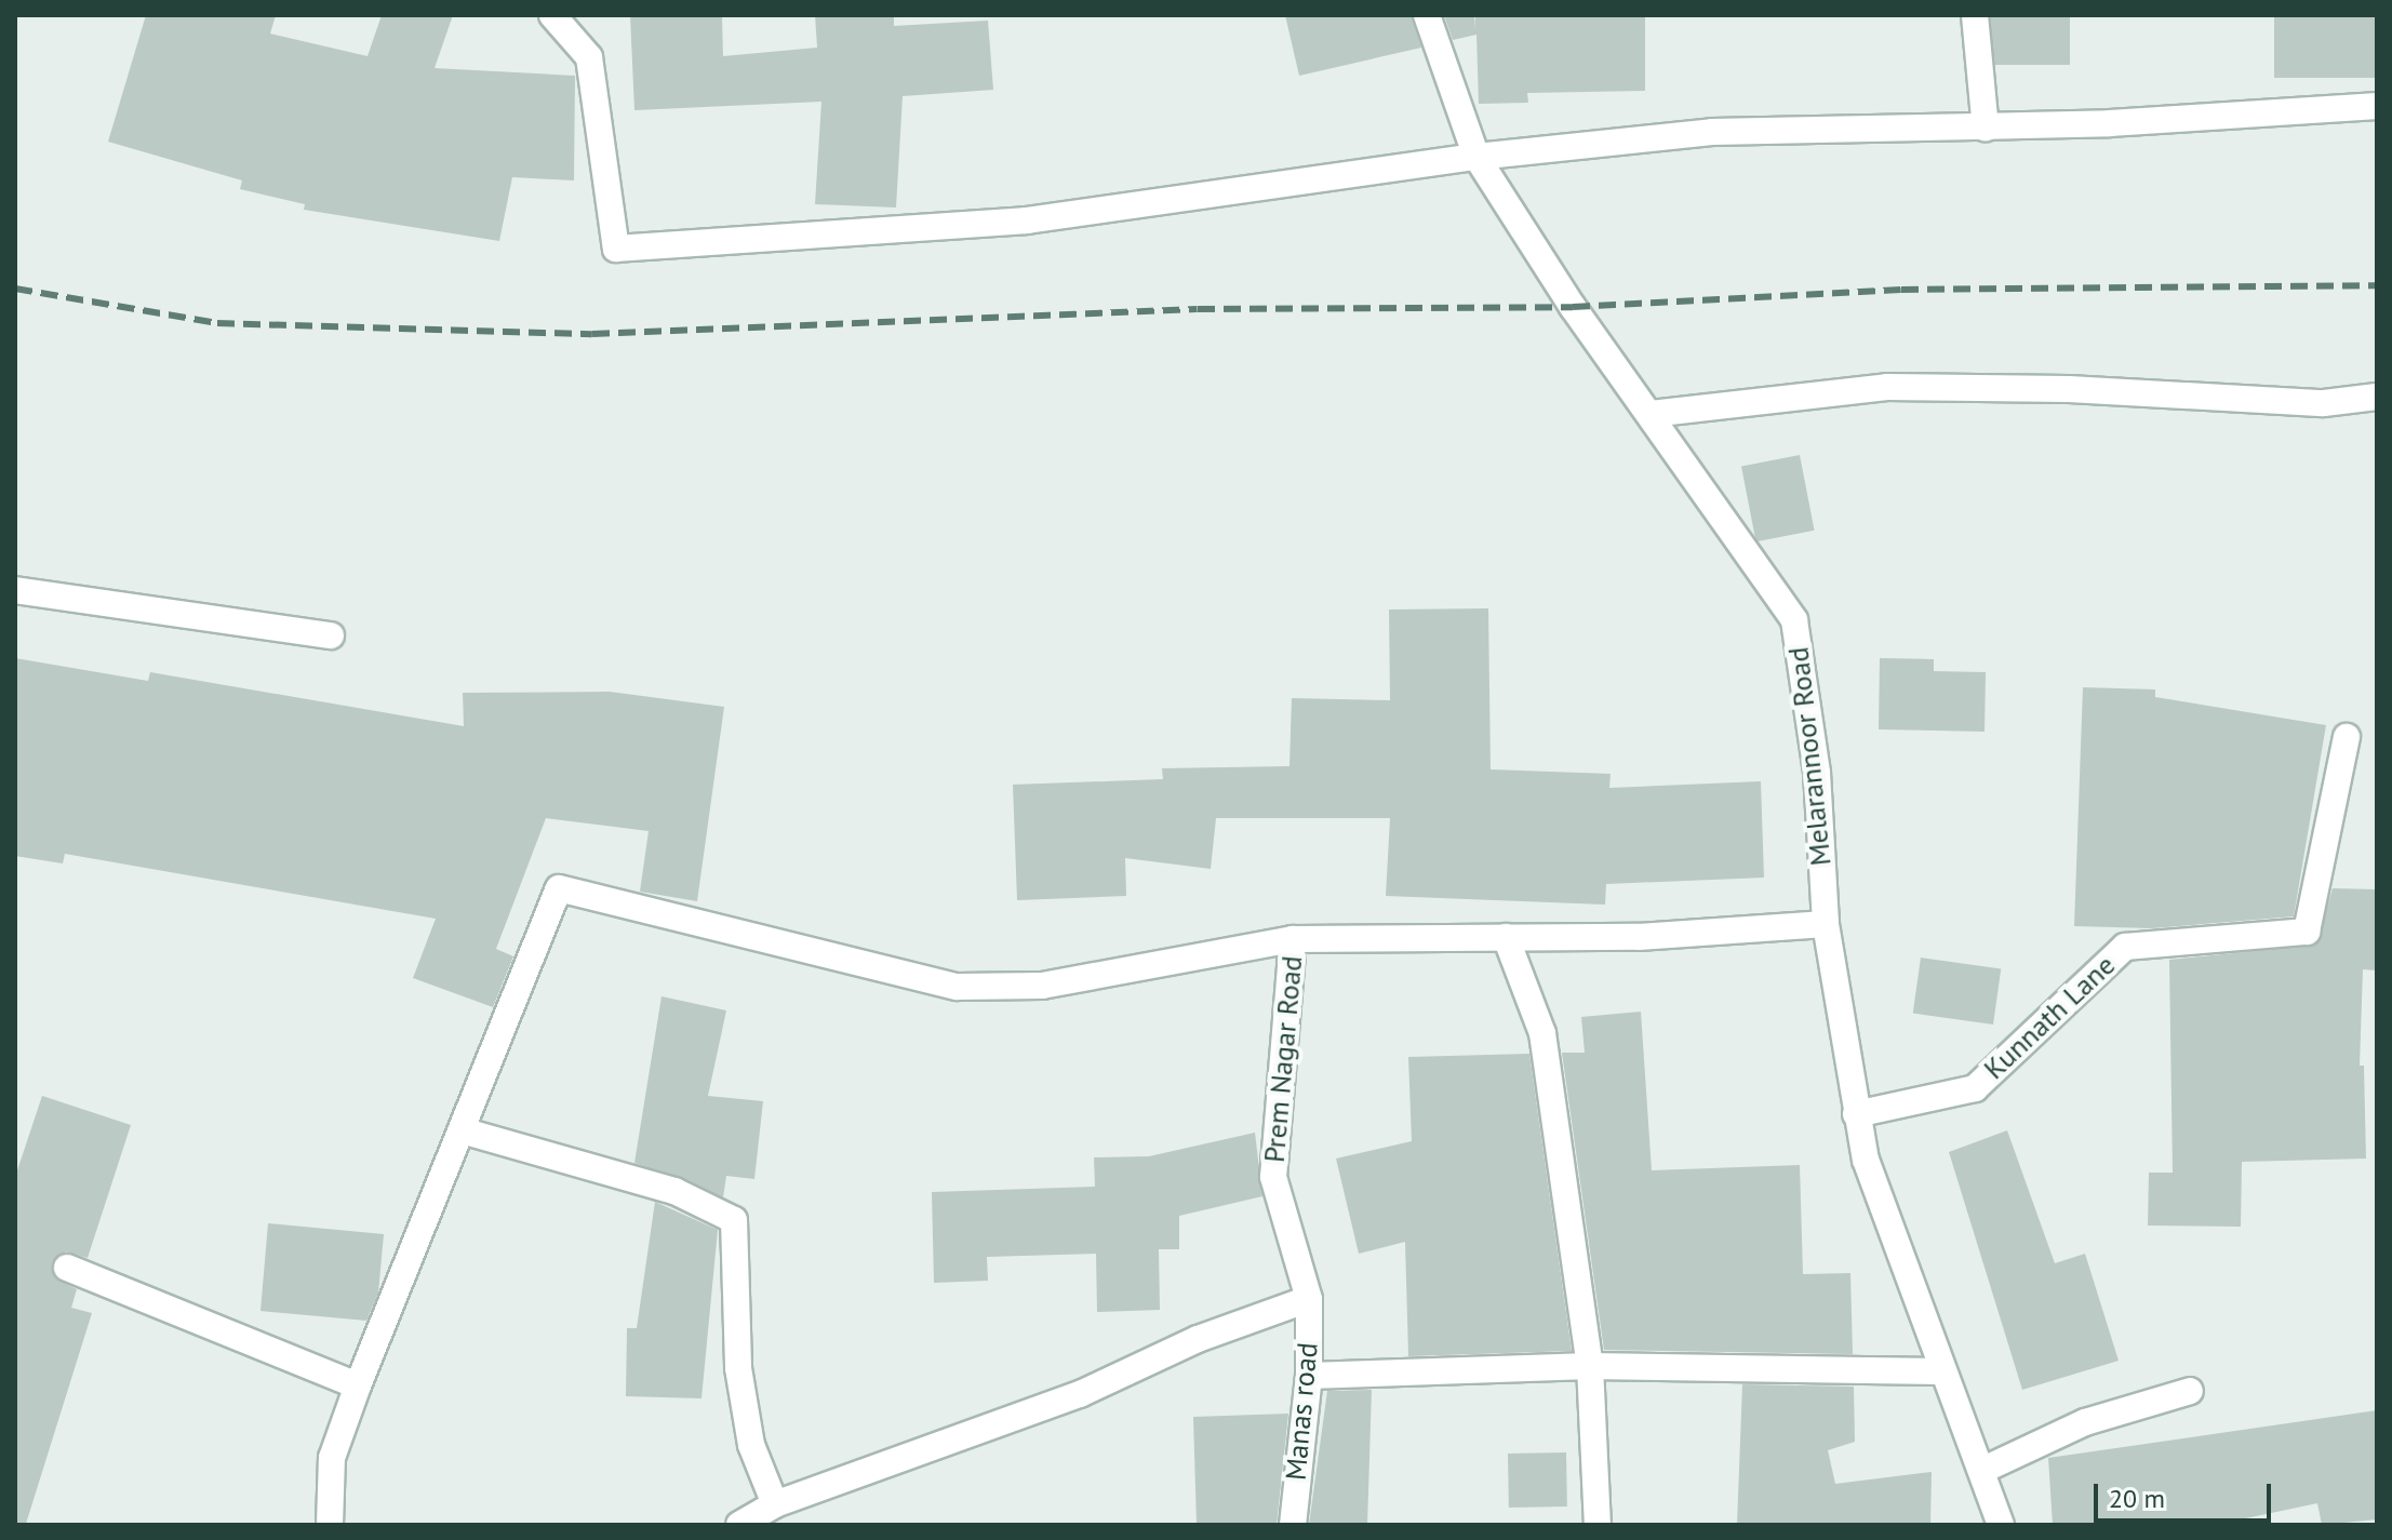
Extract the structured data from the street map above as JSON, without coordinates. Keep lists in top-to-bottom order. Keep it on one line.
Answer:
{"streets":{"street":["Melarannoor Road","Kunnath Lane","Prem Nagar Road","Manas road"]},"crossings":[["Melarannoor Road","Kunnath Lane"],["Melarannoor Road","Prem Nagar Road"],["Prem Nagar Road","Manas road"]],"scale_bar":"20 m"}
